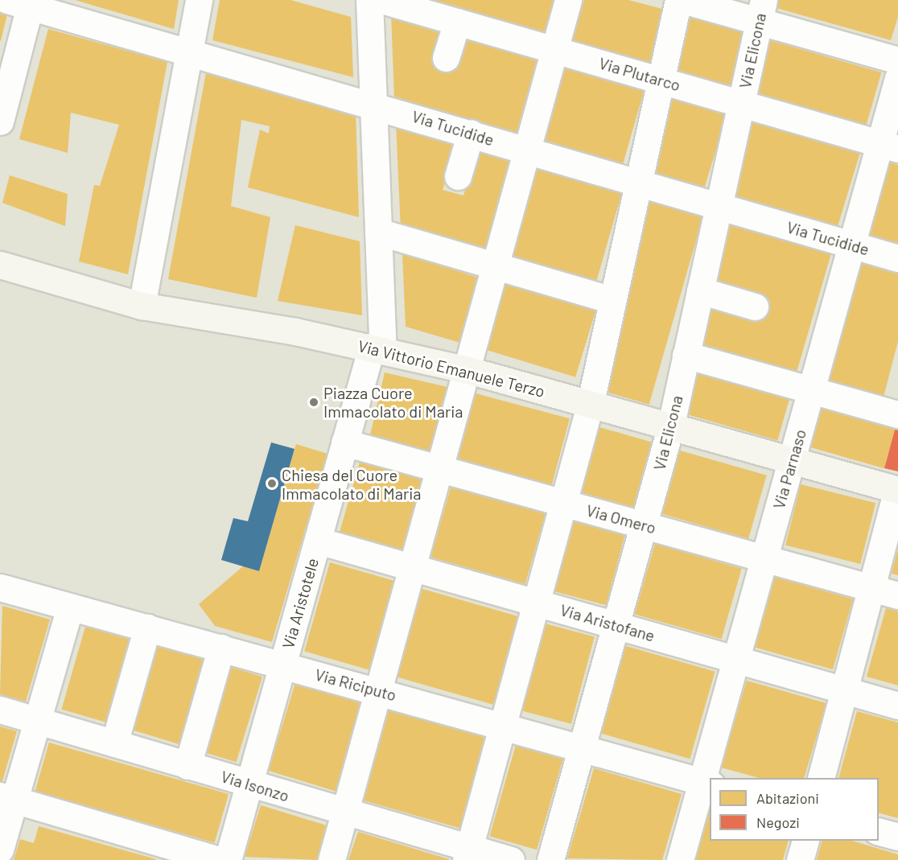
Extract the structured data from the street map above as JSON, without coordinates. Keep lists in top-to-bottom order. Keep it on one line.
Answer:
{"streets":{"street":["Via Elicona","Via Plutarco","Via Tucidide","Via Vittorio Emanuele Terzo","Via Parnaso","Via Omero","Via Aristotele","Via Aristofane","Via Riciputo","Via Isonzo"]},"crossings":[["Via Elicona","Via Plutarco"],["Via Elicona","Via Tucidide"],["Via Elicona","Via Vittorio Emanuele Terzo"],["Via Elicona","Via Omero"],["Via Elicona","Via Aristofane"],["Via Elicona","Via Riciputo"],["Via Plutarco","Via Parnaso"],["Via Tucidide","Via Parnaso"],["Via Tucidide","Via Aristotele"],["Via Vittorio Emanuele Terzo","Via Parnaso"],["Via Vittorio Emanuele Terzo","Via Aristotele"],["Via Parnaso","Via Omero"],["Via Parnaso","Via Aristofane"],["Via Parnaso","Via Riciputo"],["Via Omero","Via Aristotele"],["Via Aristotele","Via Aristofane"],["Via Aristotele","Via Riciputo"],["Via Aristotele","Via Isonzo"]],"places":["Piazza Cuore Immacolato di Maria","Chiesa del Cuore Immacolato di Maria"],"legend":["Abitazioni","Negozi"]}
